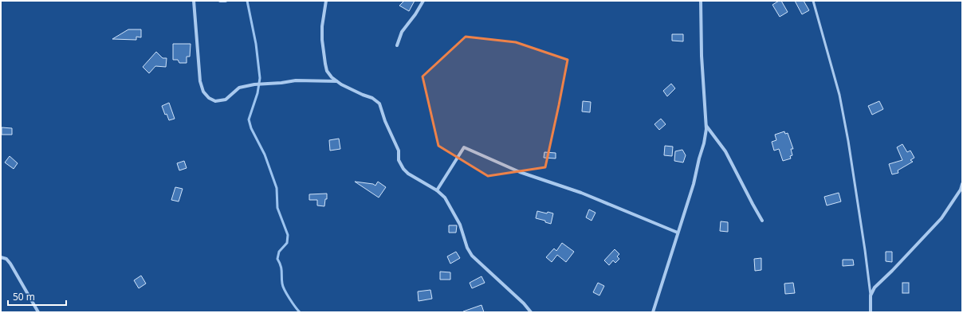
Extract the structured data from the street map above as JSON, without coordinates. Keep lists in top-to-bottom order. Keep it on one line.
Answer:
{"scale_bar":"50 m"}
